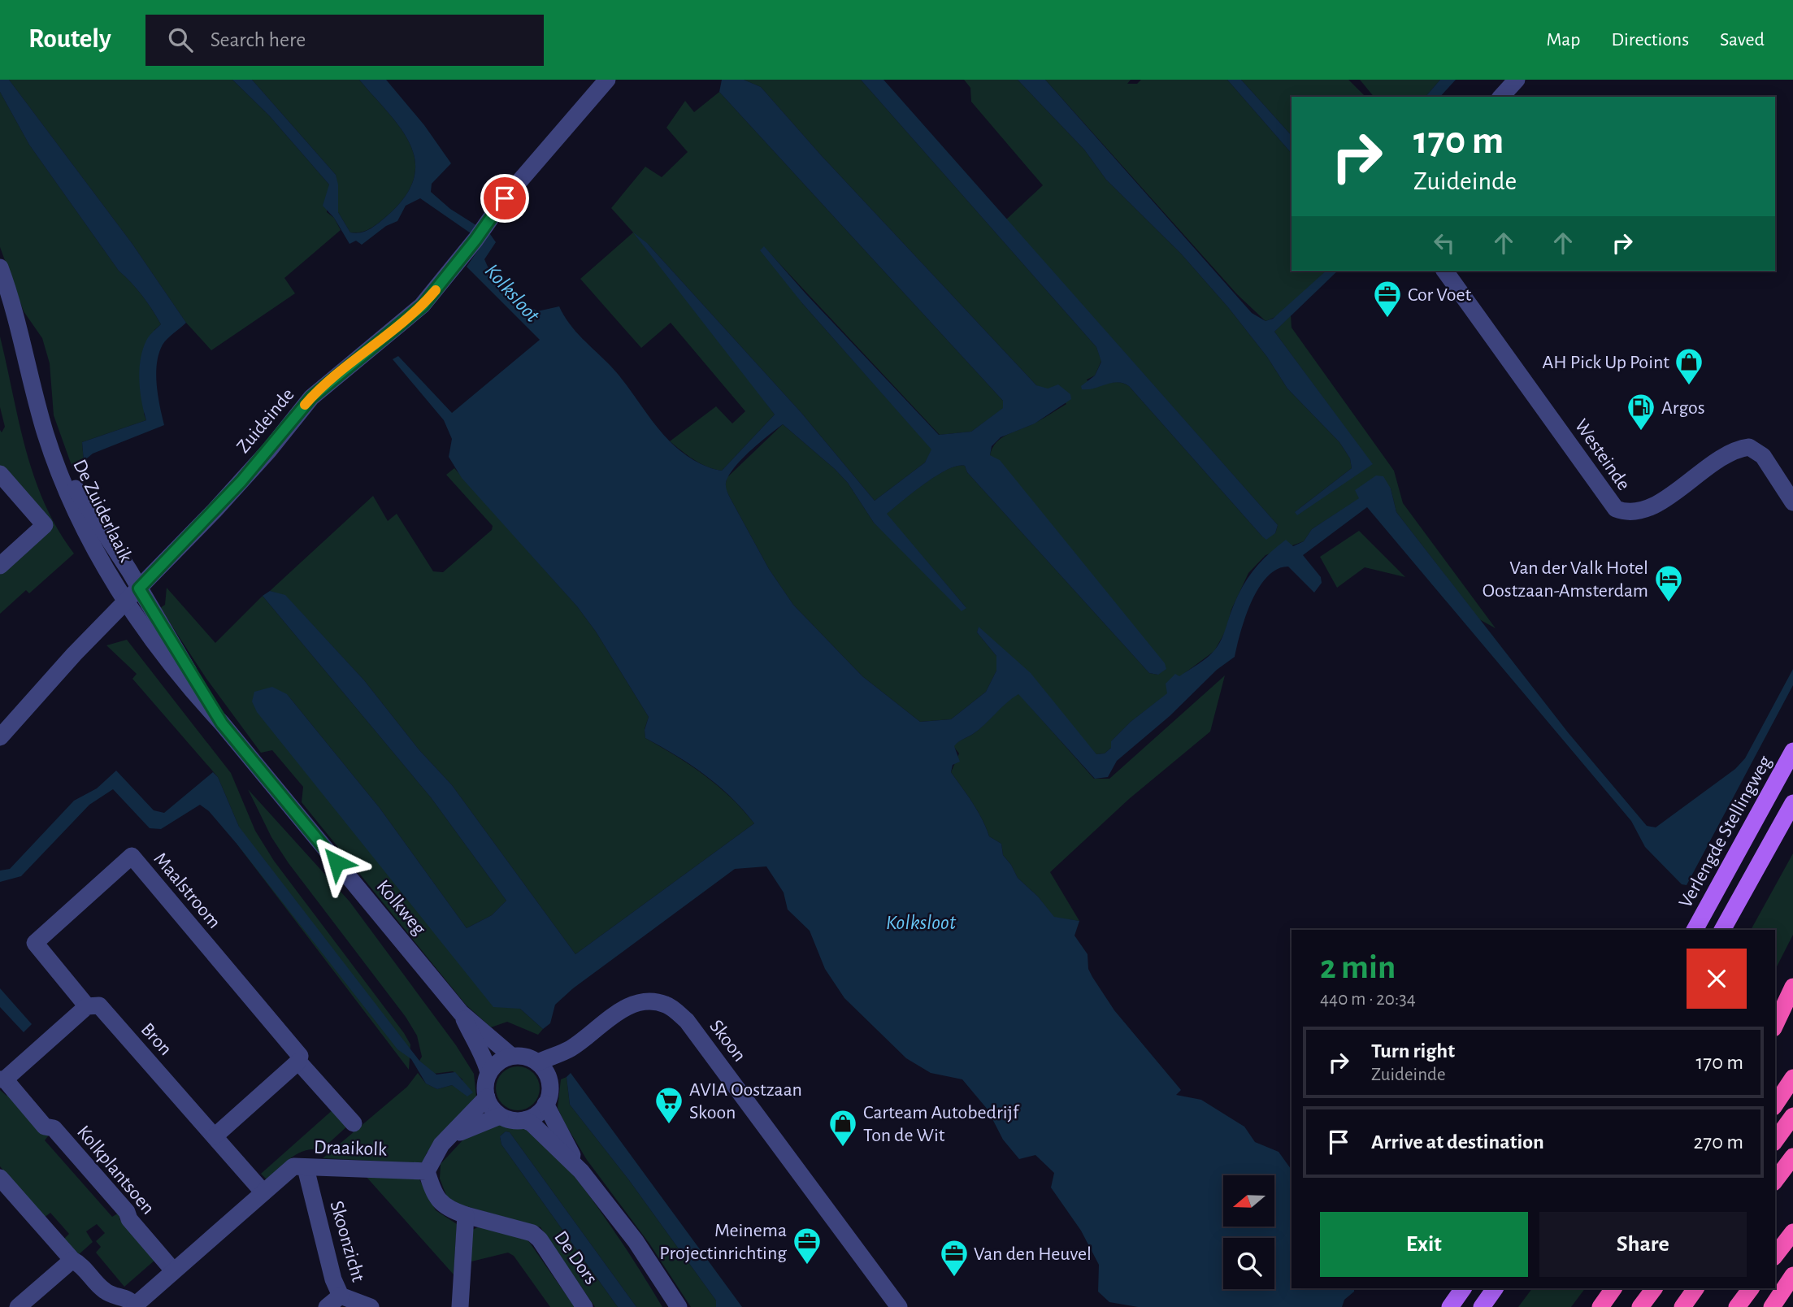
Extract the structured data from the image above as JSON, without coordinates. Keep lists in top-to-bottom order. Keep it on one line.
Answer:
{"streets":{"main road":["Verlengde Stellingweg"],"street":["Zuideinde","Westeinde","De Zuiderlaaik","Maalstroom","Kolkweg","Bron","Skoon","Draaikolk","Kolkplantsoen","Skoonzicht","De Dors"]},"crossings":[["Zuideinde","De Zuiderlaaik"],["Zuideinde","Kolkweg"],["De Zuiderlaaik","Kolkweg"],["Maalstroom","Bron"],["Kolkweg","Skoon"],["Bron","Draaikolk"],["Draaikolk","Kolkplantsoen"],["Draaikolk","Skoonzicht"]],"water":["Kolksloot"],"places":{"office":["Cor Voet","Meinema Projectinrichting","Van den Heuvel"],"shop":["AH Pick Up Point","Carteam Autobedrijf Ton de Wit"],"fuel station":["Argos"],"hotel":["Van der Valk Hotel Oostzaan-Amsterdam"],"supermarket":["AVIA Oostzaan Skoon"]},"north":"left","page":{"header":"Routely","search":"Search here","nav":["Map","Directions","Saved"],"turn":["170 m","Zuideinde"],"heading":["2 min","440 m · 20:34"],"list":[{"name":"Turn right","note":"Zuideinde","value":"170 m"},{"name":"Arrive at destination","value":"270 m"}],"buttons":["Exit","Share"]}}
